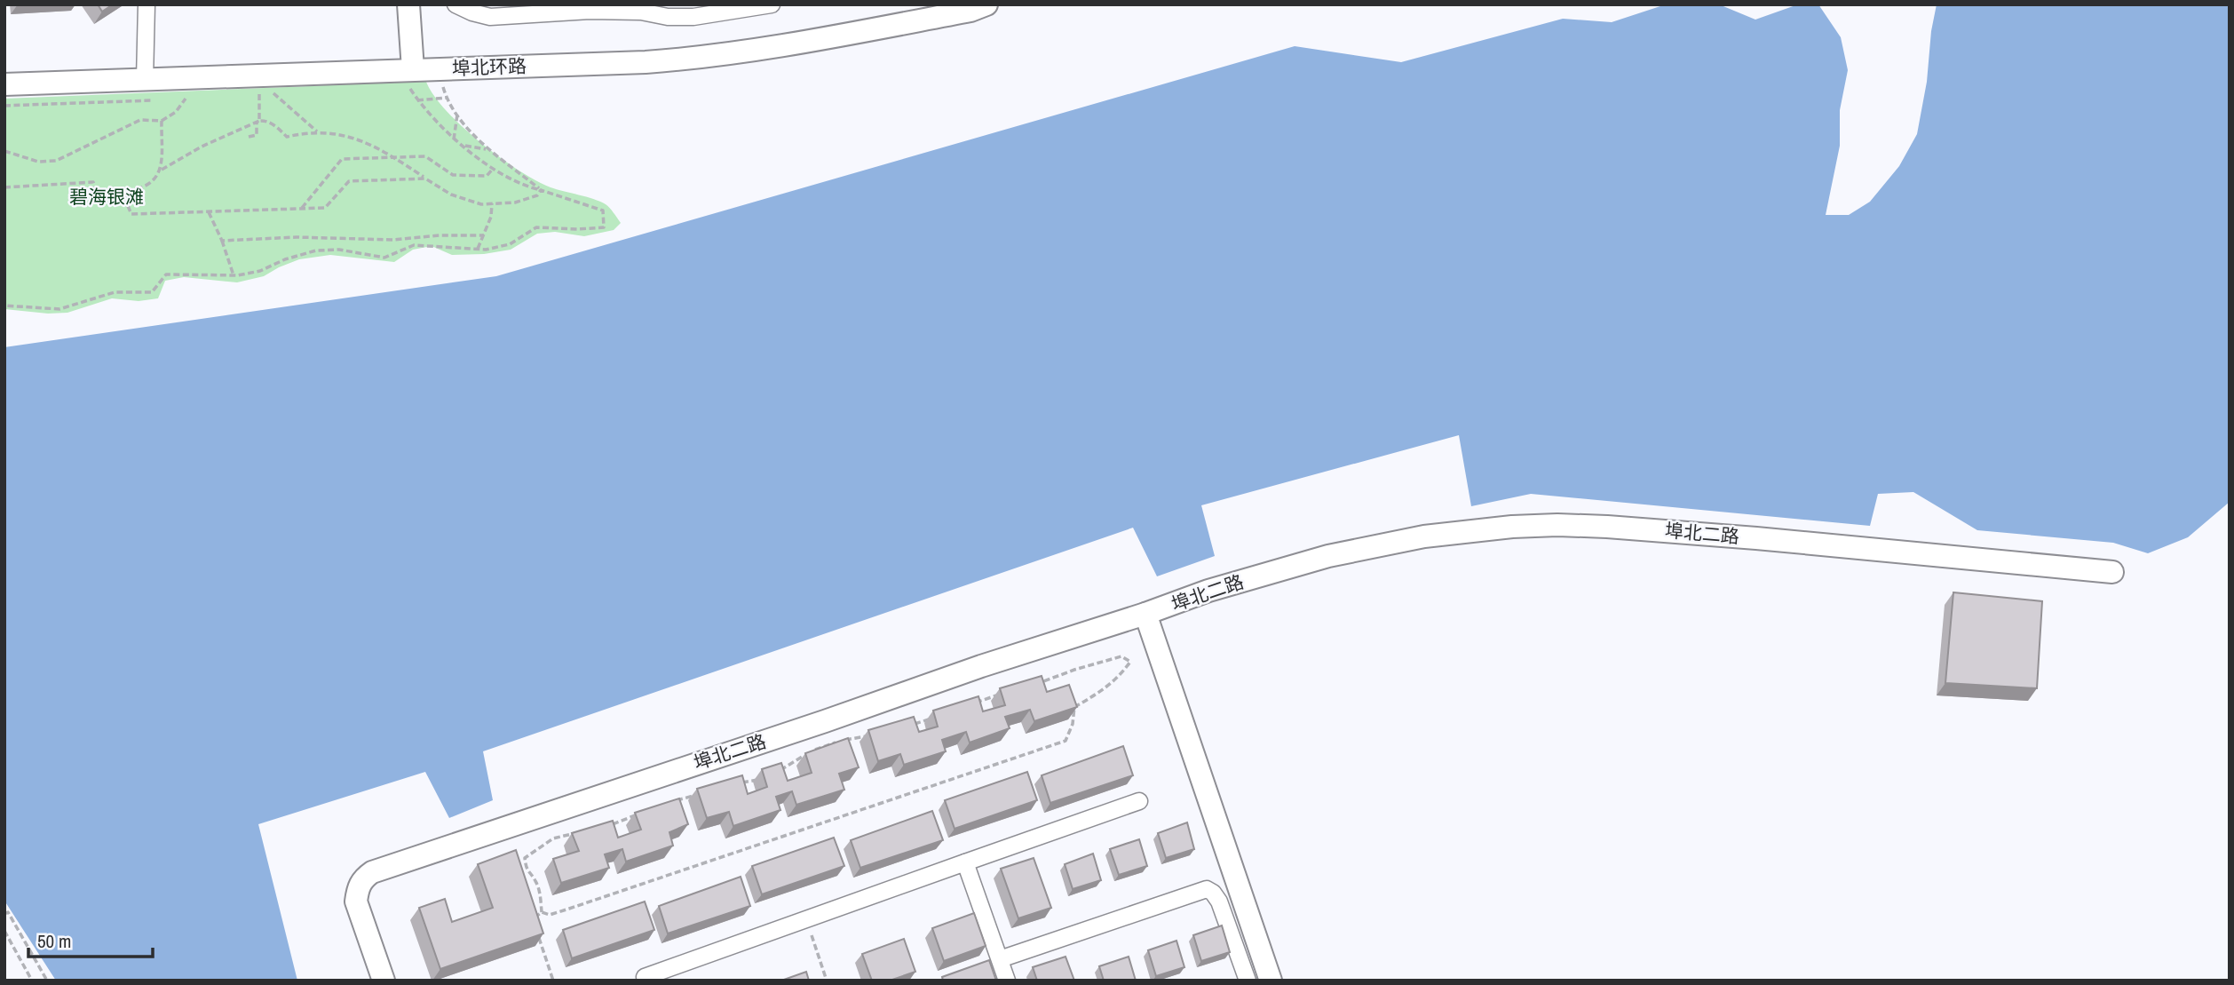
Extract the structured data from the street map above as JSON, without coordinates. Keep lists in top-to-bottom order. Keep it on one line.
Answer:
{"streets":{"street":["埠北环路","埠北二路"]},"parks":["碧海银滩"],"scale_bar":"50 m"}
